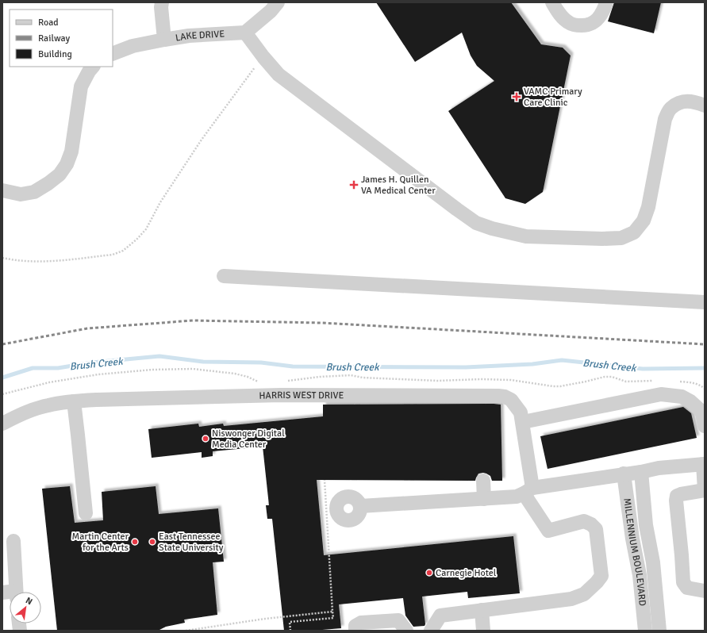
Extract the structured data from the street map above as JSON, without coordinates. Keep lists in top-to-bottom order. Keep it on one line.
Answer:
{"streets":{"street":["LAKE DRIVE","HARRIS WEST DRIVE","MILLENNIUM BOULEVARD"]},"water":["Brush Creek"],"places":{"health":["VAMC Primary Care Clinic","James H. Quillen VA Medical Center"],"other":["Niswonger Digital Media Center","Martin Center for the Arts","East Tennessee State University","Carnegie Hotel"]},"legend":["Road","Railway","Building"],"north":"top right"}
